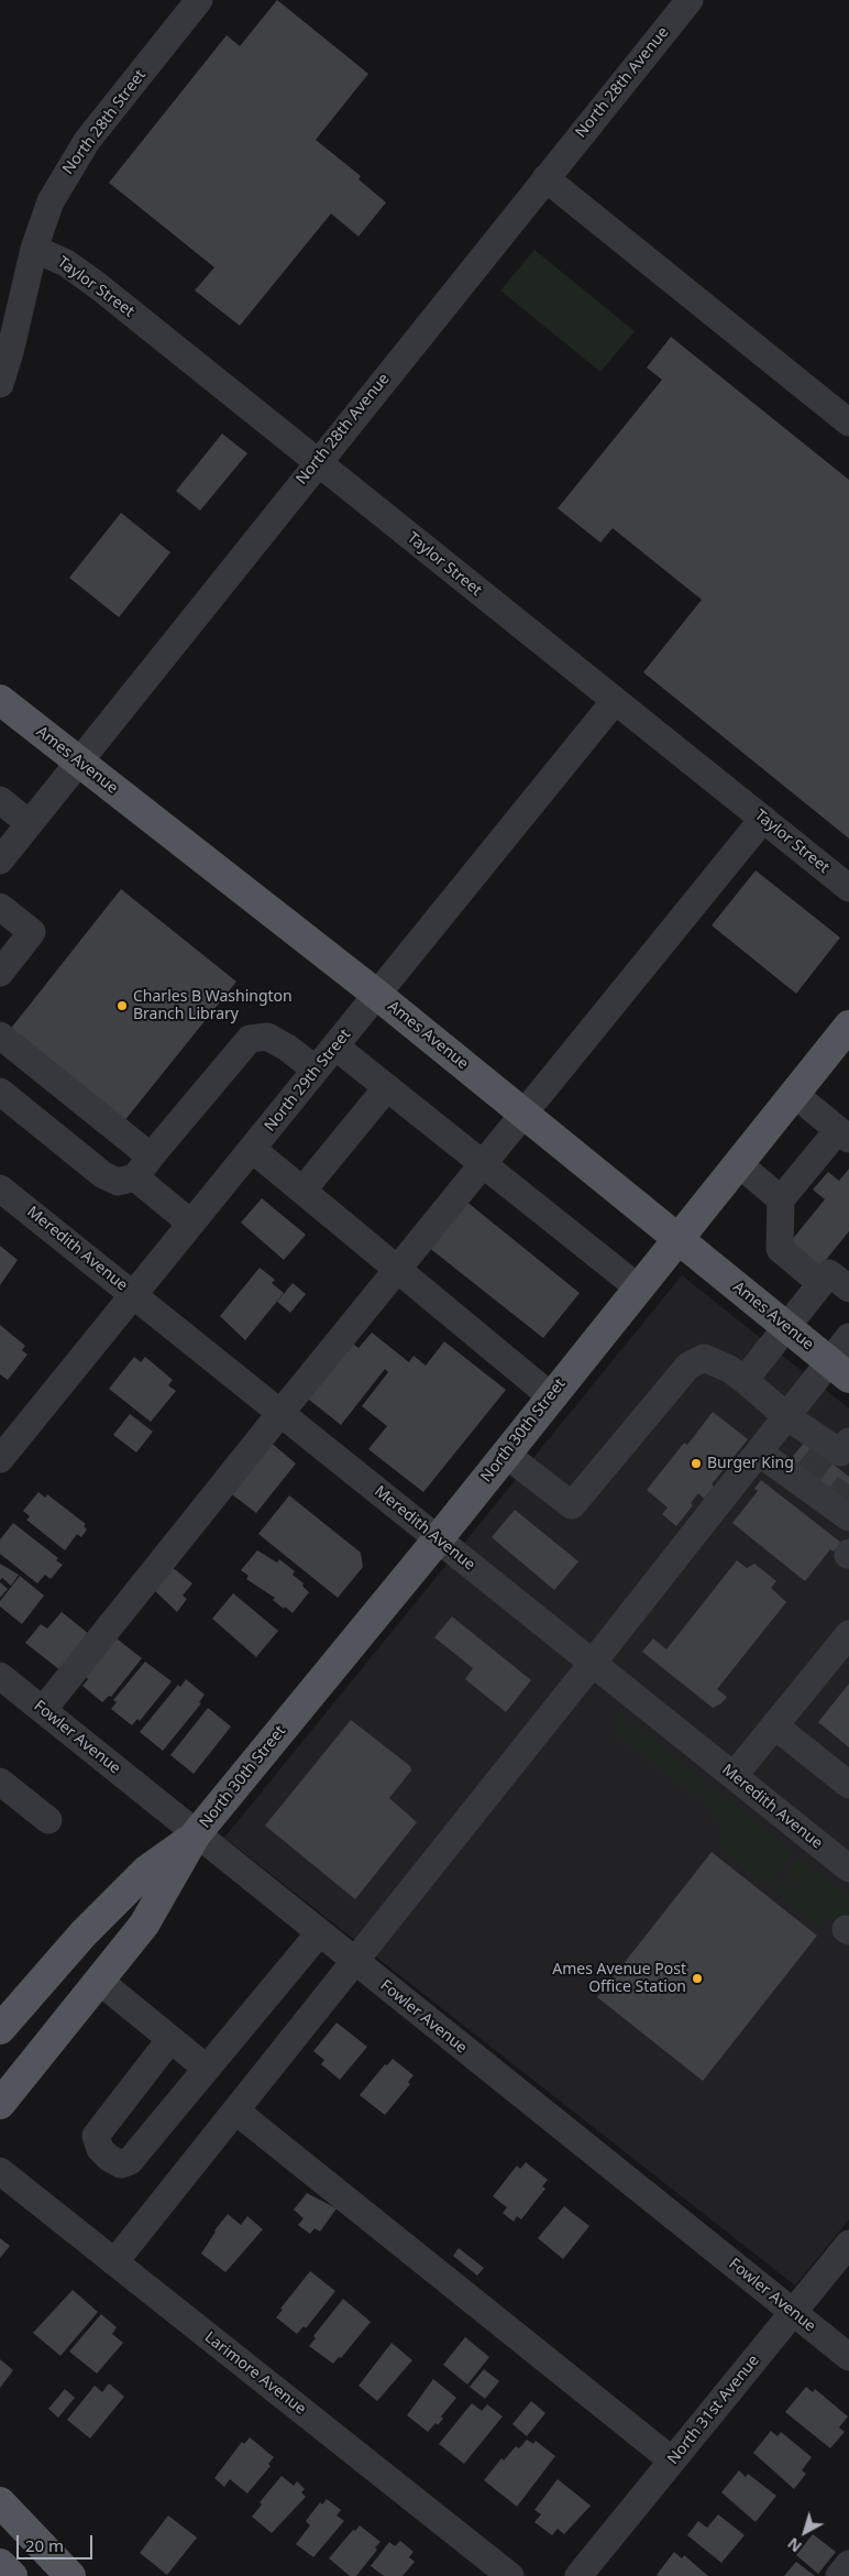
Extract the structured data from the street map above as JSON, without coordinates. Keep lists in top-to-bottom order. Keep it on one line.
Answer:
{"streets":{"main road":["Ames Avenue","North 30th Street"],"street":["North 28th Avenue","North 28th Street","Taylor Street","North 29th Street","Meredith Avenue","Fowler Avenue","Larimore Avenue","North 31st Avenue"]},"crossings":[["North 28th Avenue","Taylor Street"],["North 28th Avenue","Ames Avenue"],["North 28th Street","Taylor Street"],["Taylor Street","North 29th Street"],["Ames Avenue","North 29th Street"],["Ames Avenue","North 30th Street"],["North 29th Street","Meredith Avenue"],["Meredith Avenue","North 30th Street"],["North 30th Street","Fowler Avenue"],["Fowler Avenue","North 31st Avenue"]],"places":["Charles B Washington Branch Library","Burger King","Ames Avenue Post Office Station"],"scale_bar":"20 m","north":"bottom left"}
